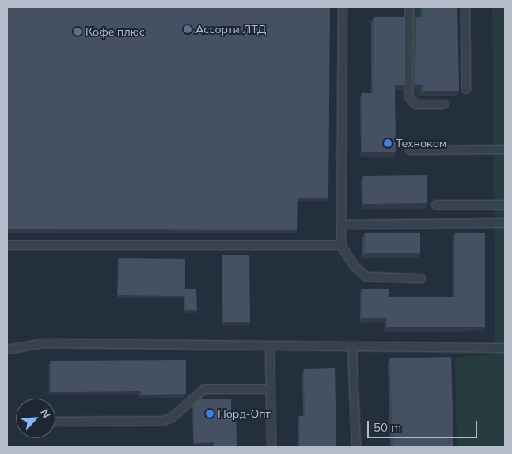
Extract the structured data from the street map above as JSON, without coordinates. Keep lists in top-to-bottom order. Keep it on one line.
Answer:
{"places":["Ассорти ЛТД","Кофе плюс","Техноком","Норд-Опт"],"scale_bar":"50 m","north":"top right"}
